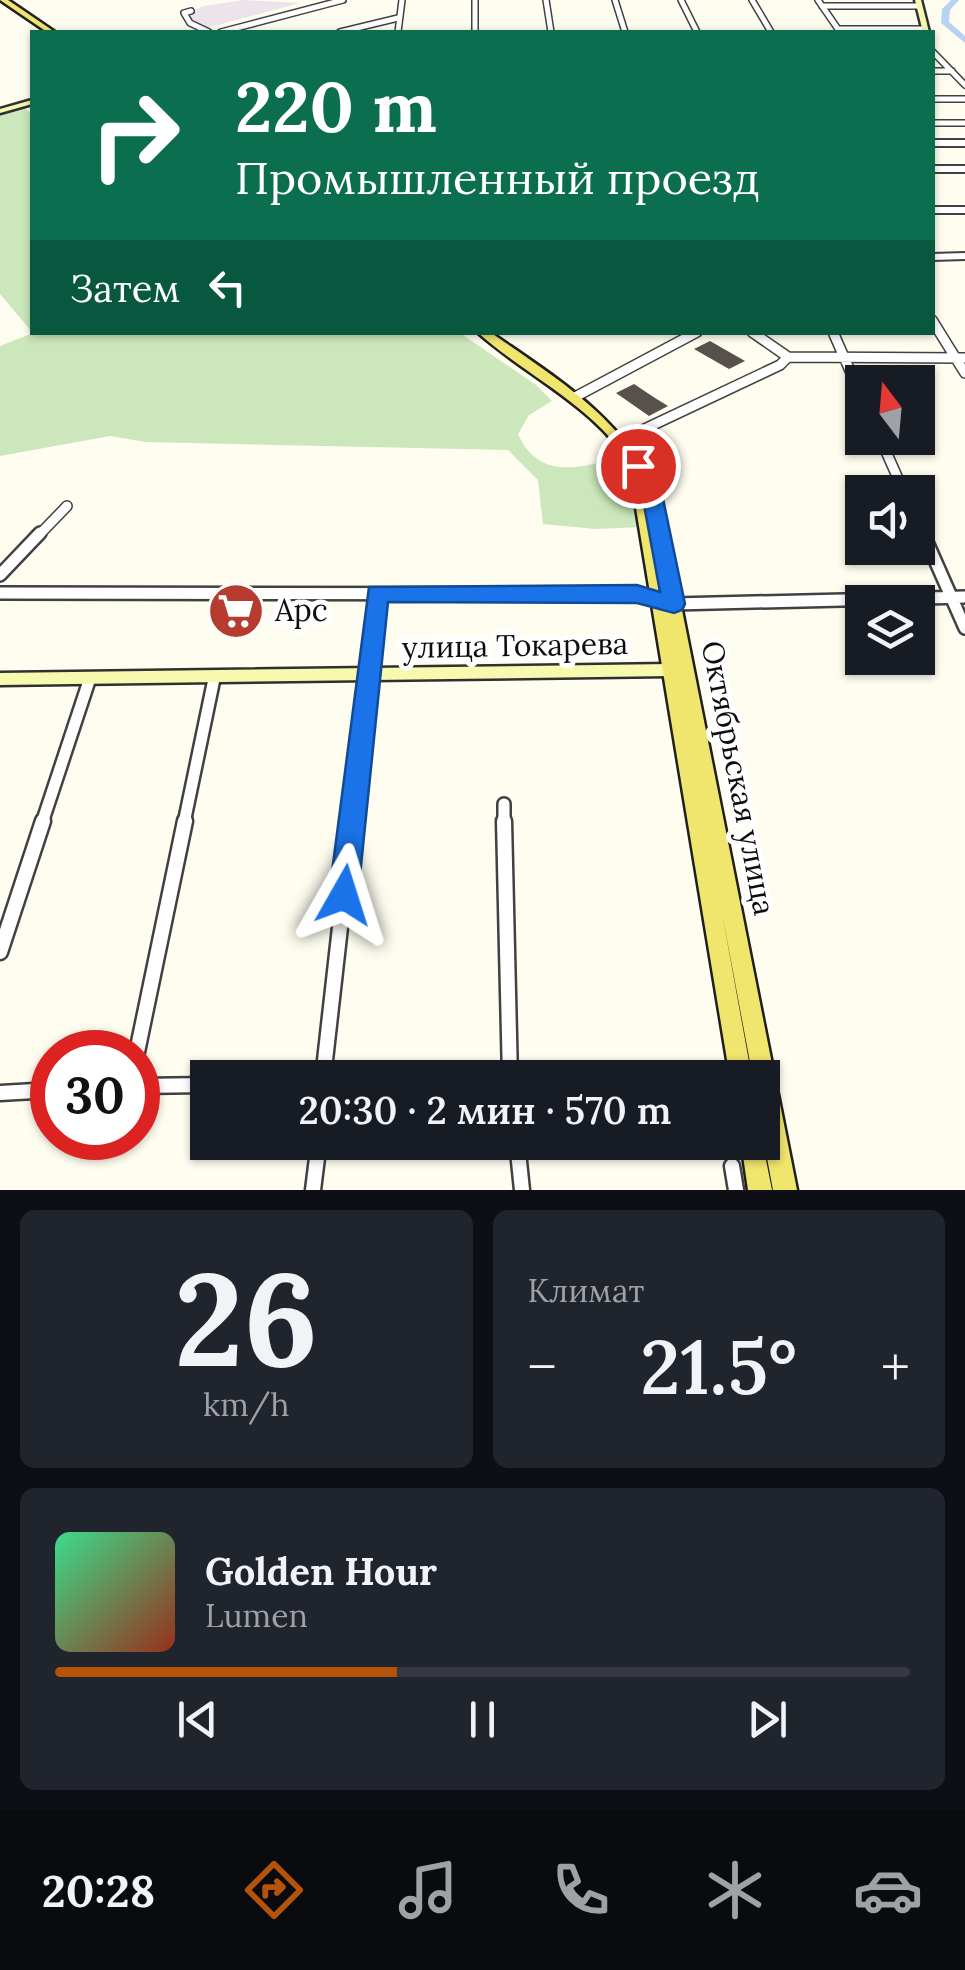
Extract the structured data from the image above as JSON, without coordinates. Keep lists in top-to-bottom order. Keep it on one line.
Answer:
{"streets":{"main road":["Октябрьская улица"],"street":["улица Токарева"]},"crossings":[["улица Токарева","Октябрьская улица"]],"places":{"supermarket":["Арс"]},"north":"top","page":{"turn":["220 m","Промышленный проезд"],"then":"Затем","limit":"30","trip":"20:30 · 2 мин · 570 m","tile":[["26","km/h"],"Климат"],"heat":["−","21.5°","+"],"song":["Golden Hour","Lumen"],"tabs":"20:28"}}
